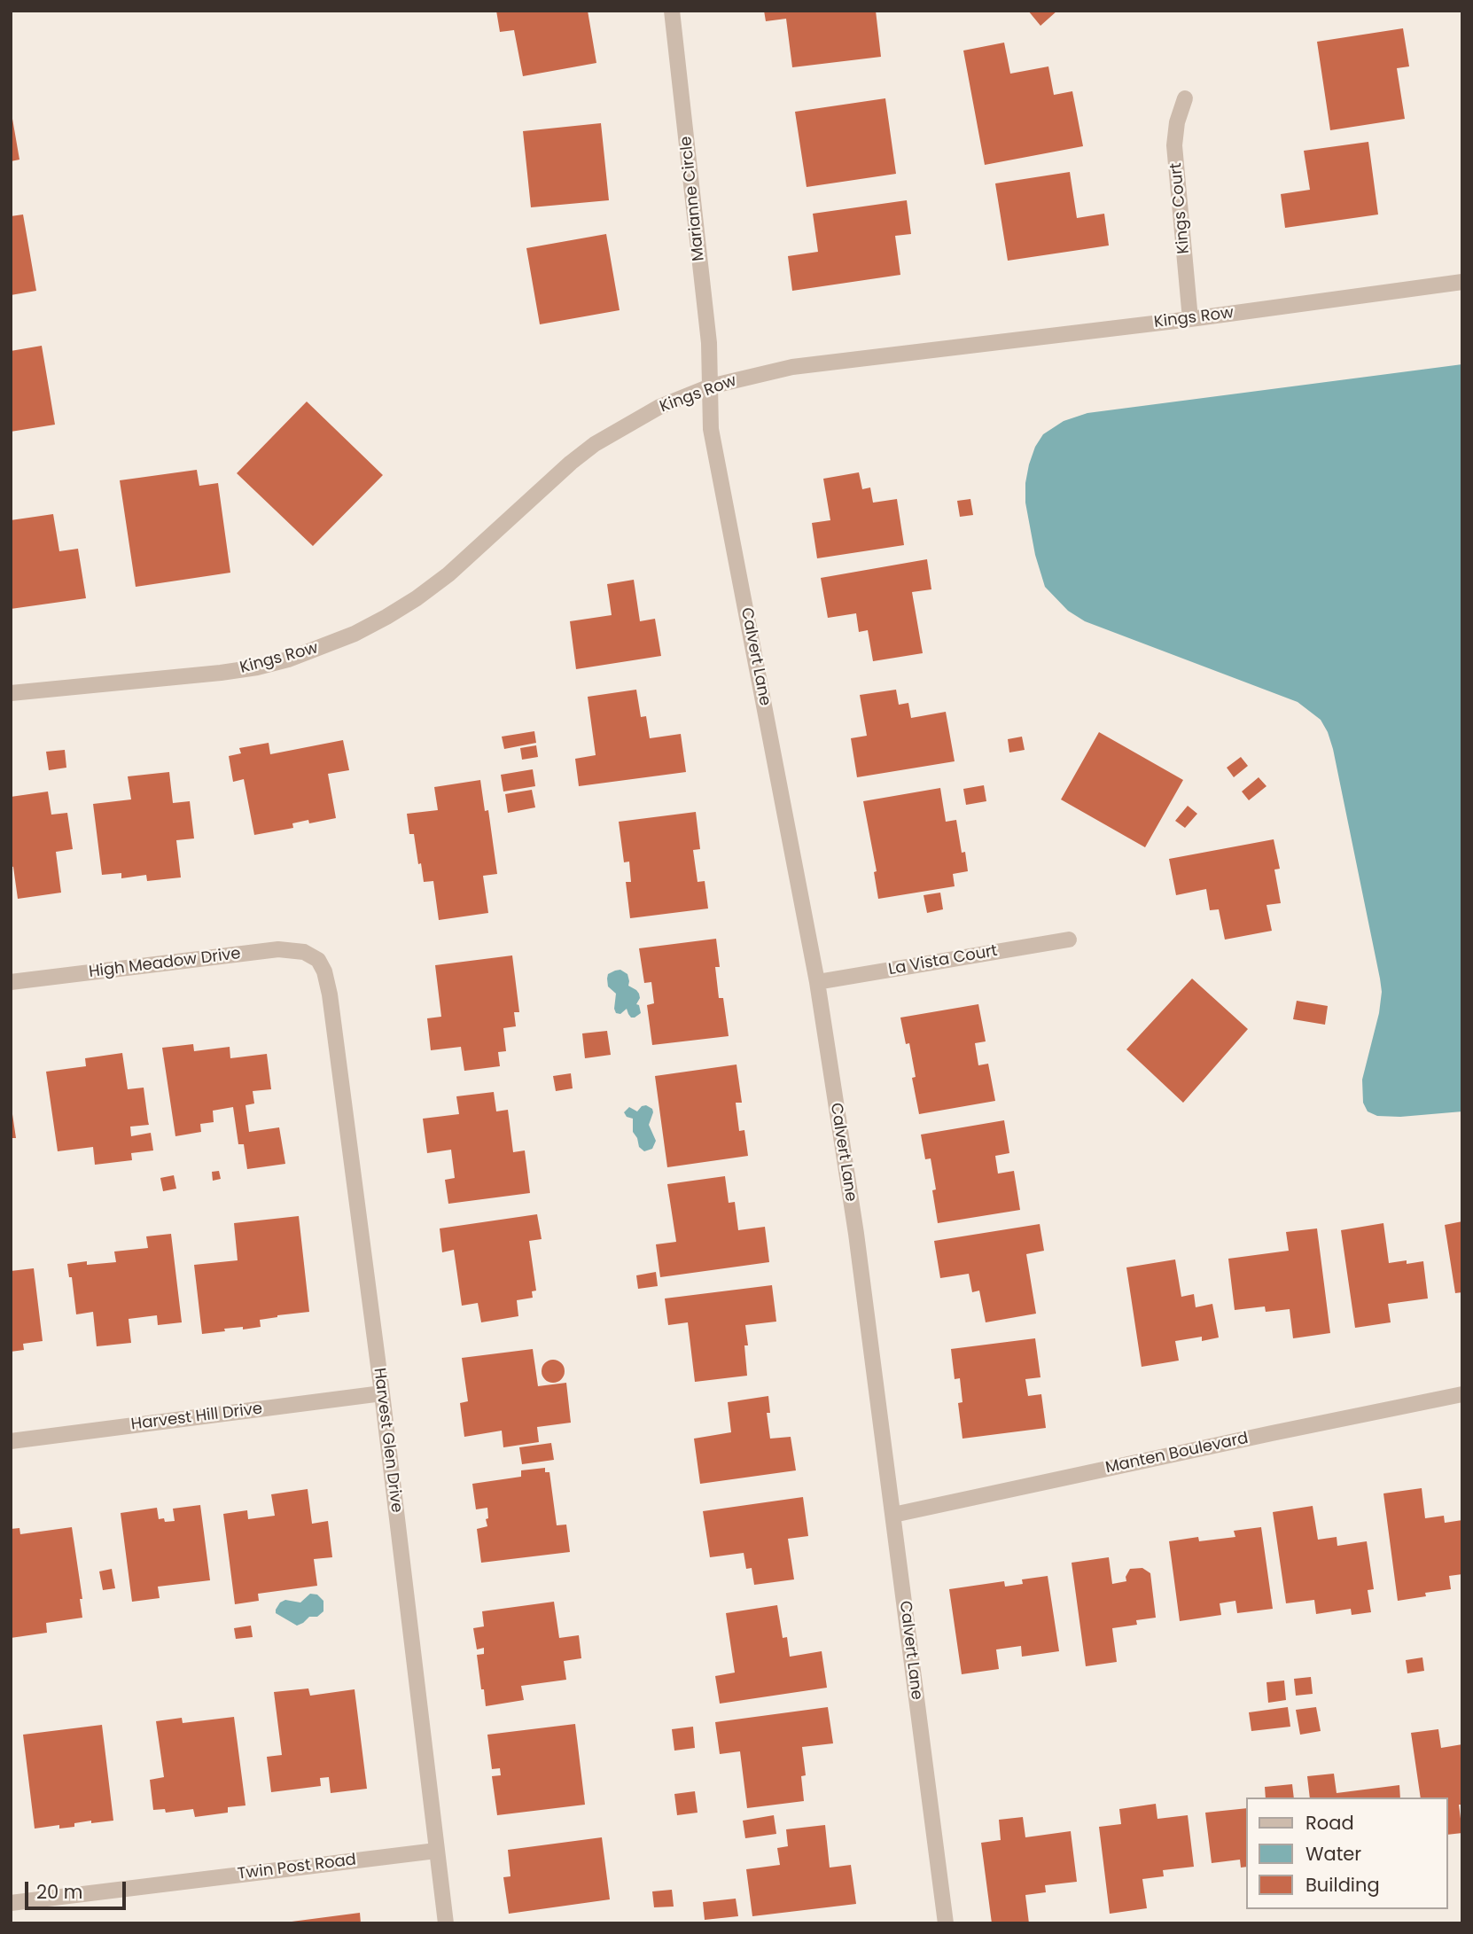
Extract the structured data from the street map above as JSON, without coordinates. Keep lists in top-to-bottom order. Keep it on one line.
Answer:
{"streets":{"street":["Marianne Circle","Kings Court","Kings Row","Calvert Lane","La Vista Court","High Meadow Drive","Harvest Hill Drive","Harvest Glen Drive","Manten Boulevard","Twin Post Road"]},"crossings":[["Marianne Circle","Kings Row"],["Marianne Circle","Calvert Lane"],["Kings Court","Kings Row"],["Kings Row","Calvert Lane"],["Calvert Lane","La Vista Court"],["Calvert Lane","Manten Boulevard"],["High Meadow Drive","Harvest Glen Drive"],["Harvest Hill Drive","Harvest Glen Drive"],["Harvest Glen Drive","Twin Post Road"]],"legend":["Road","Water","Building"],"scale_bar":"20 m"}
